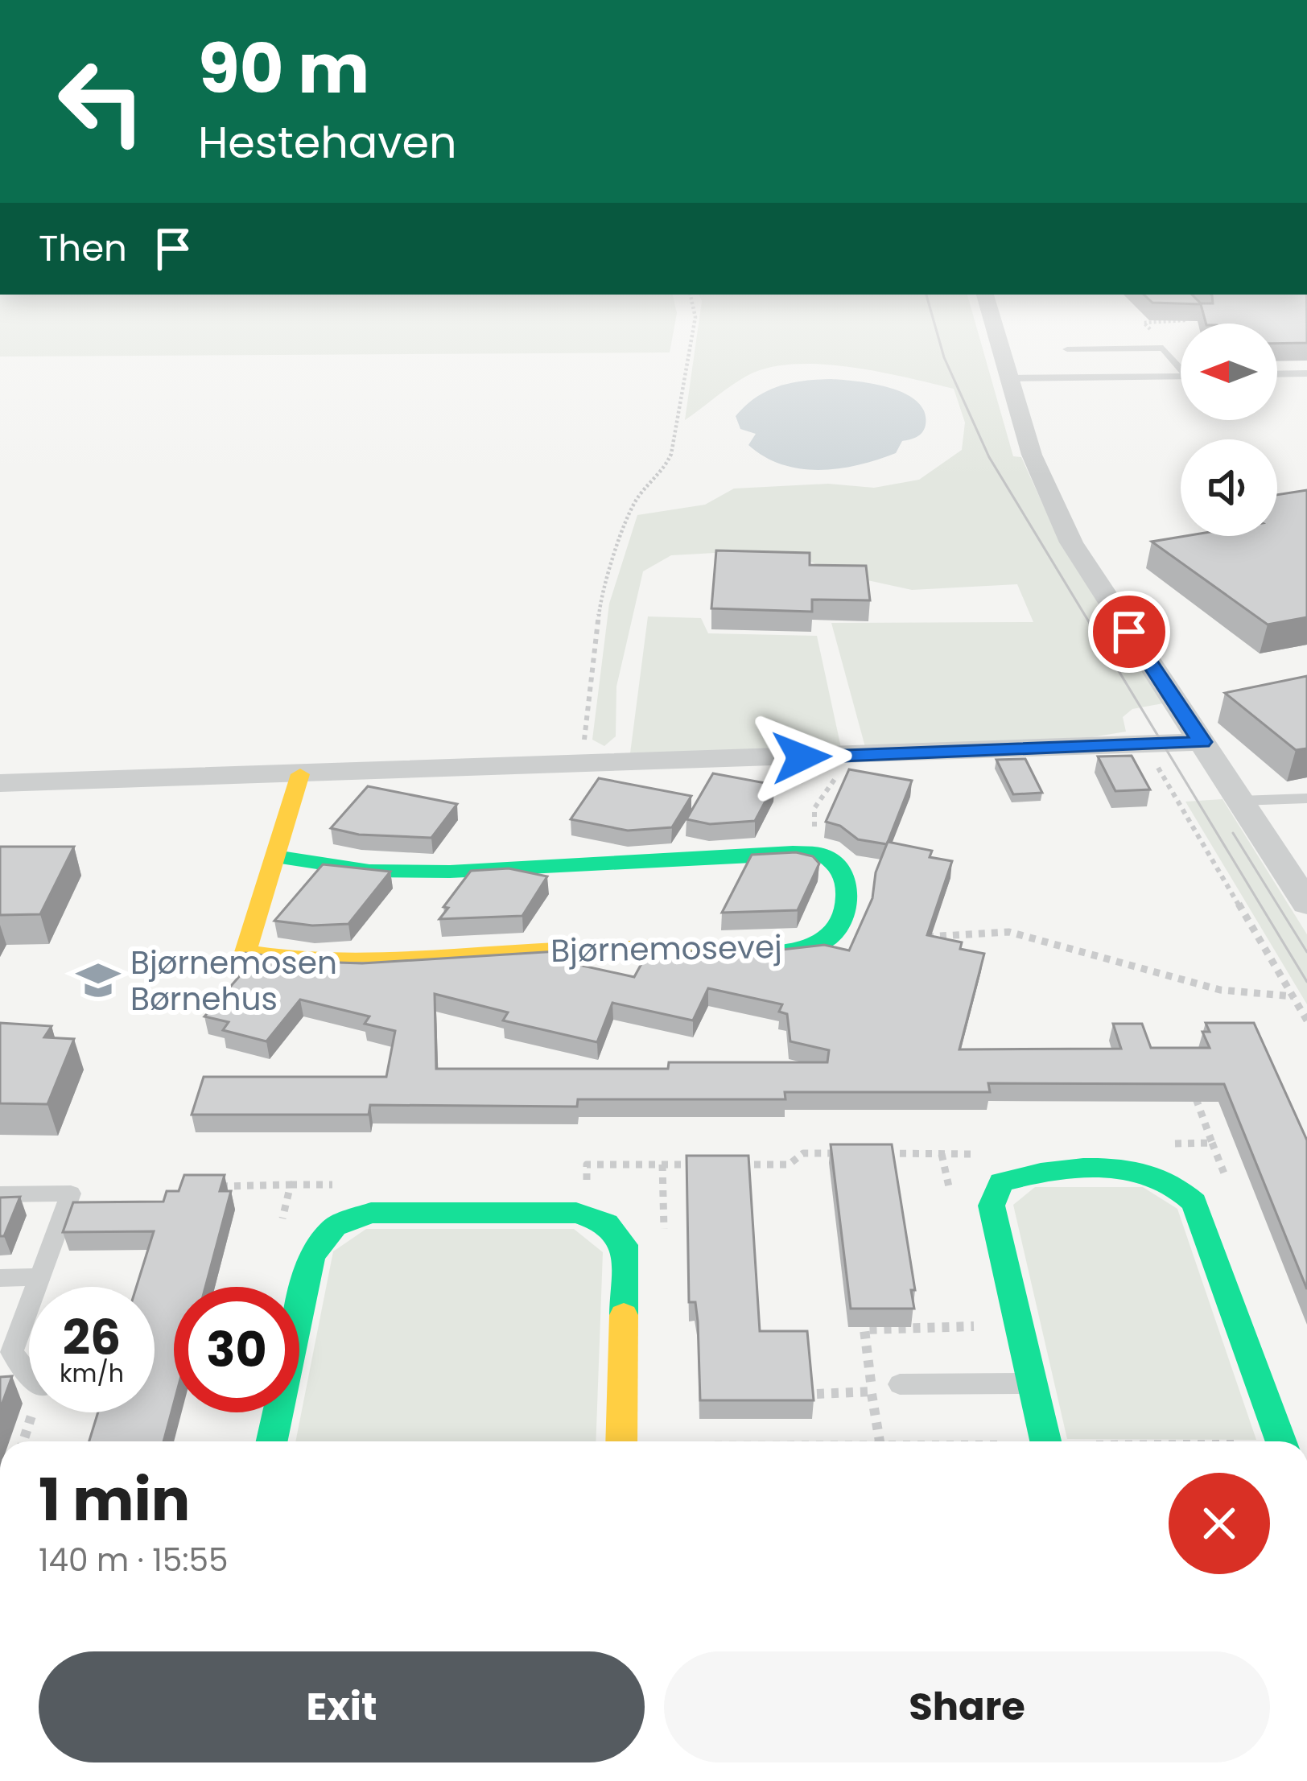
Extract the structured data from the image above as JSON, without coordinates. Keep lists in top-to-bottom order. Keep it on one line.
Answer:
{"streets":{"street":["Bjørnemosevej"]},"places":{"school or university":["Bjørnemosen Børnehus"]},"north":"left","page":{"turn":["90 m","Hestehaven"],"then":"Then","speed":"26 km/h","limit":"30","heading":["1 min","140 m · 15:55"],"buttons":["Exit","Share"]}}
